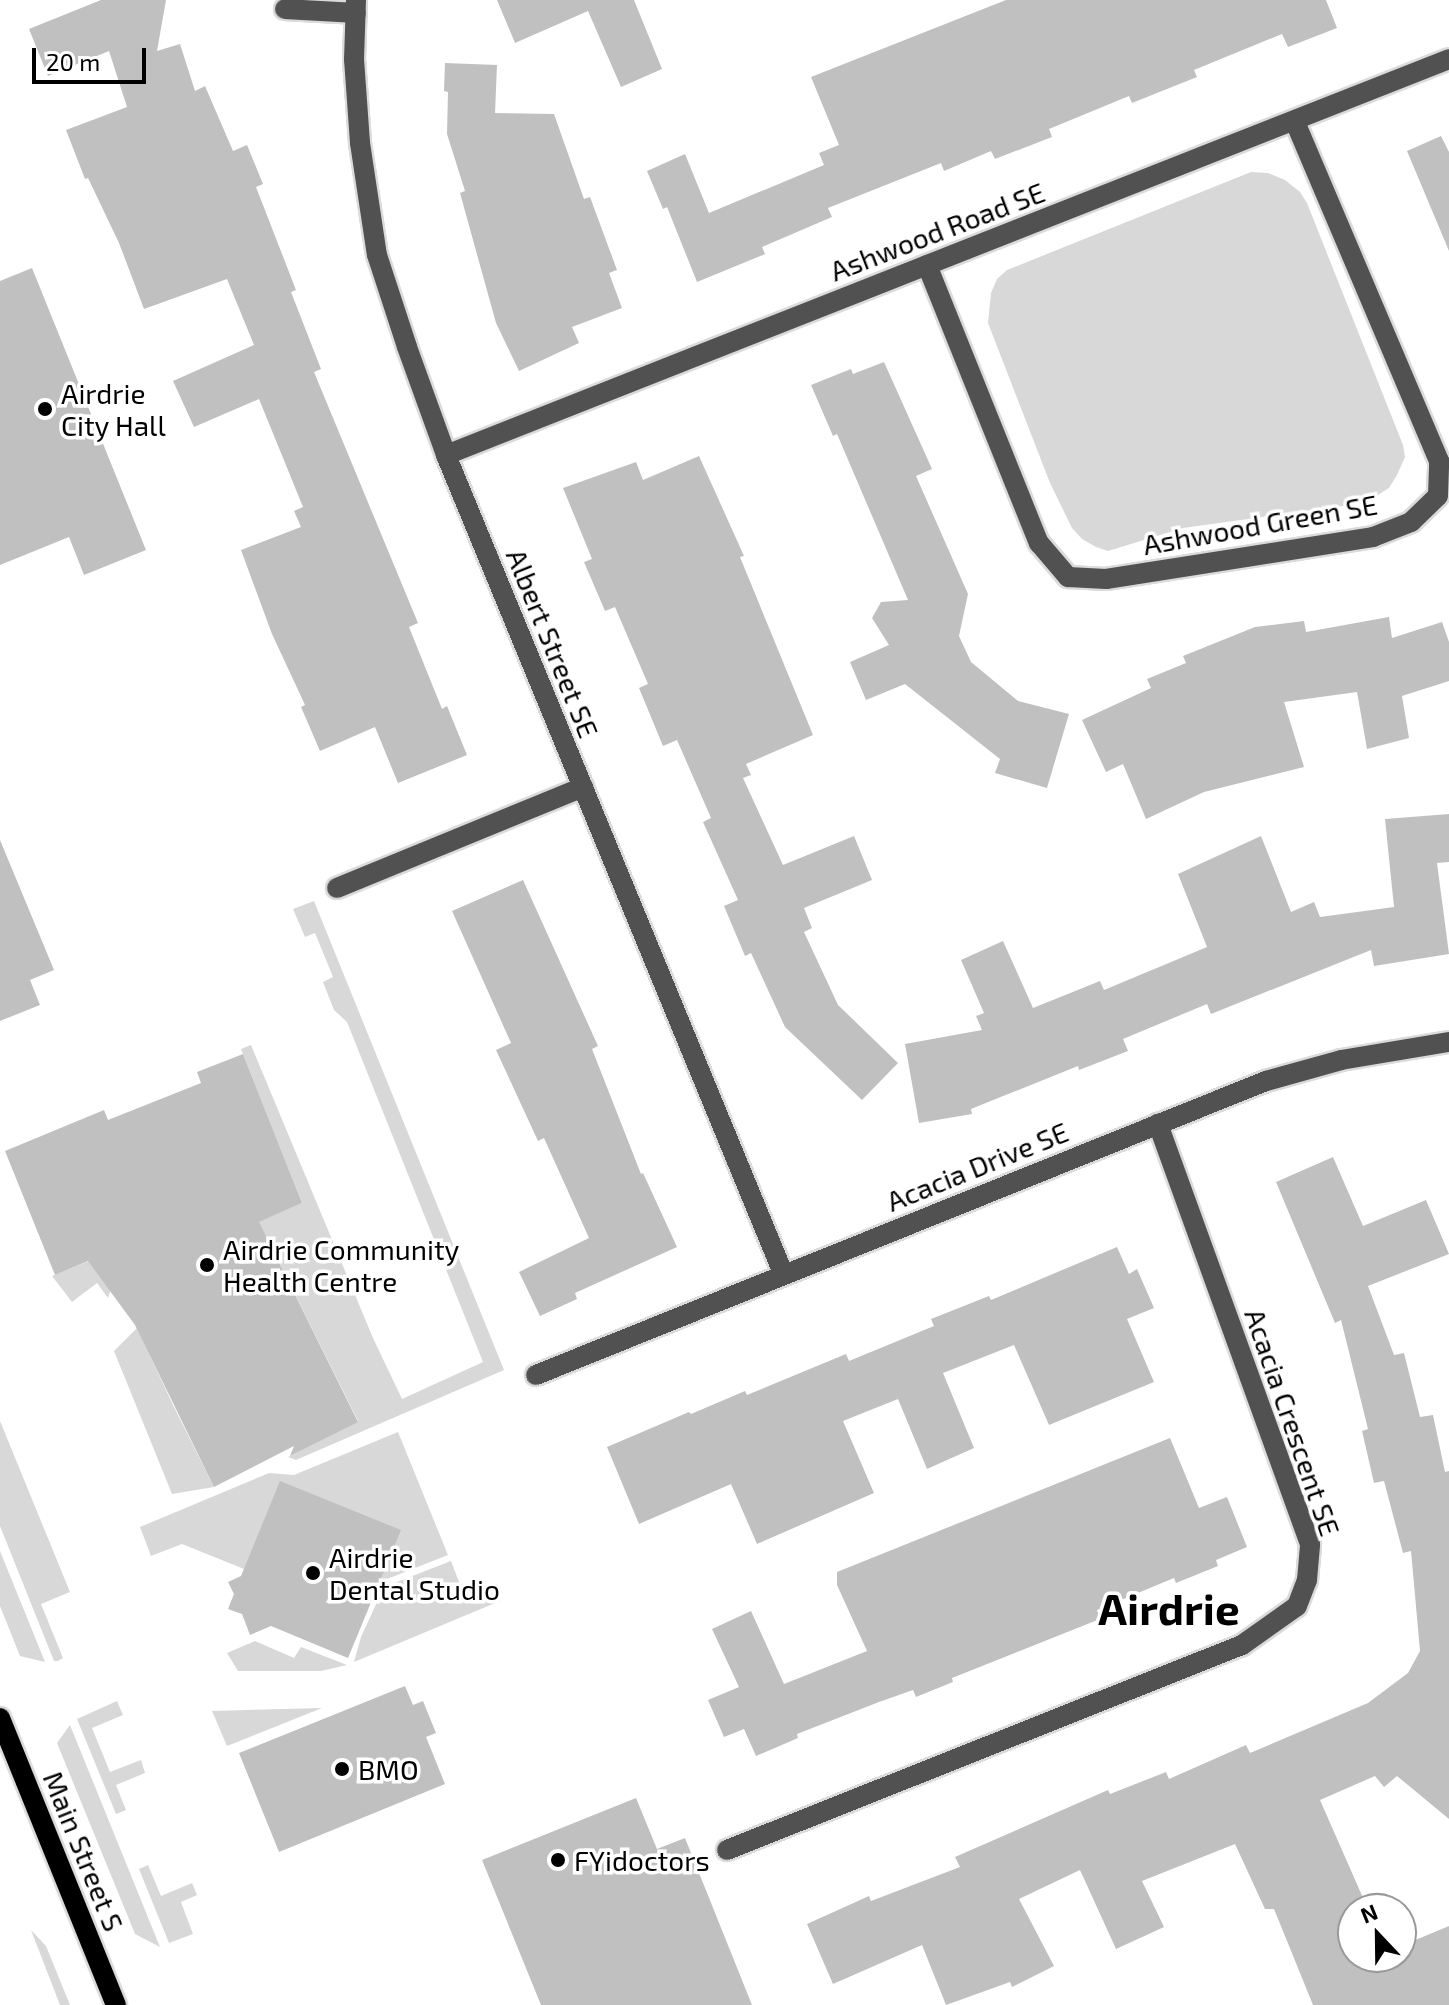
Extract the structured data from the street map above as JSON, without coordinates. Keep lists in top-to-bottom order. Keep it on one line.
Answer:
{"streets":{"main road":["Main Street S"],"street":["Ashwood Road SE","Ashwood Green SE","Albert Street SE","Acacia Drive SE","Acacia Crescent SE"]},"crossings":[["Ashwood Road SE","Ashwood Green SE"],["Ashwood Road SE","Albert Street SE"],["Albert Street SE","Acacia Drive SE"],["Acacia Drive SE","Acacia Crescent SE"]],"districts":["Airdrie"],"places":["Airdrie City Hall","Airdrie Community Health Centre","Airdrie Dental Studio","BMO","FYidoctors"],"scale_bar":"20 m","north":"top"}
